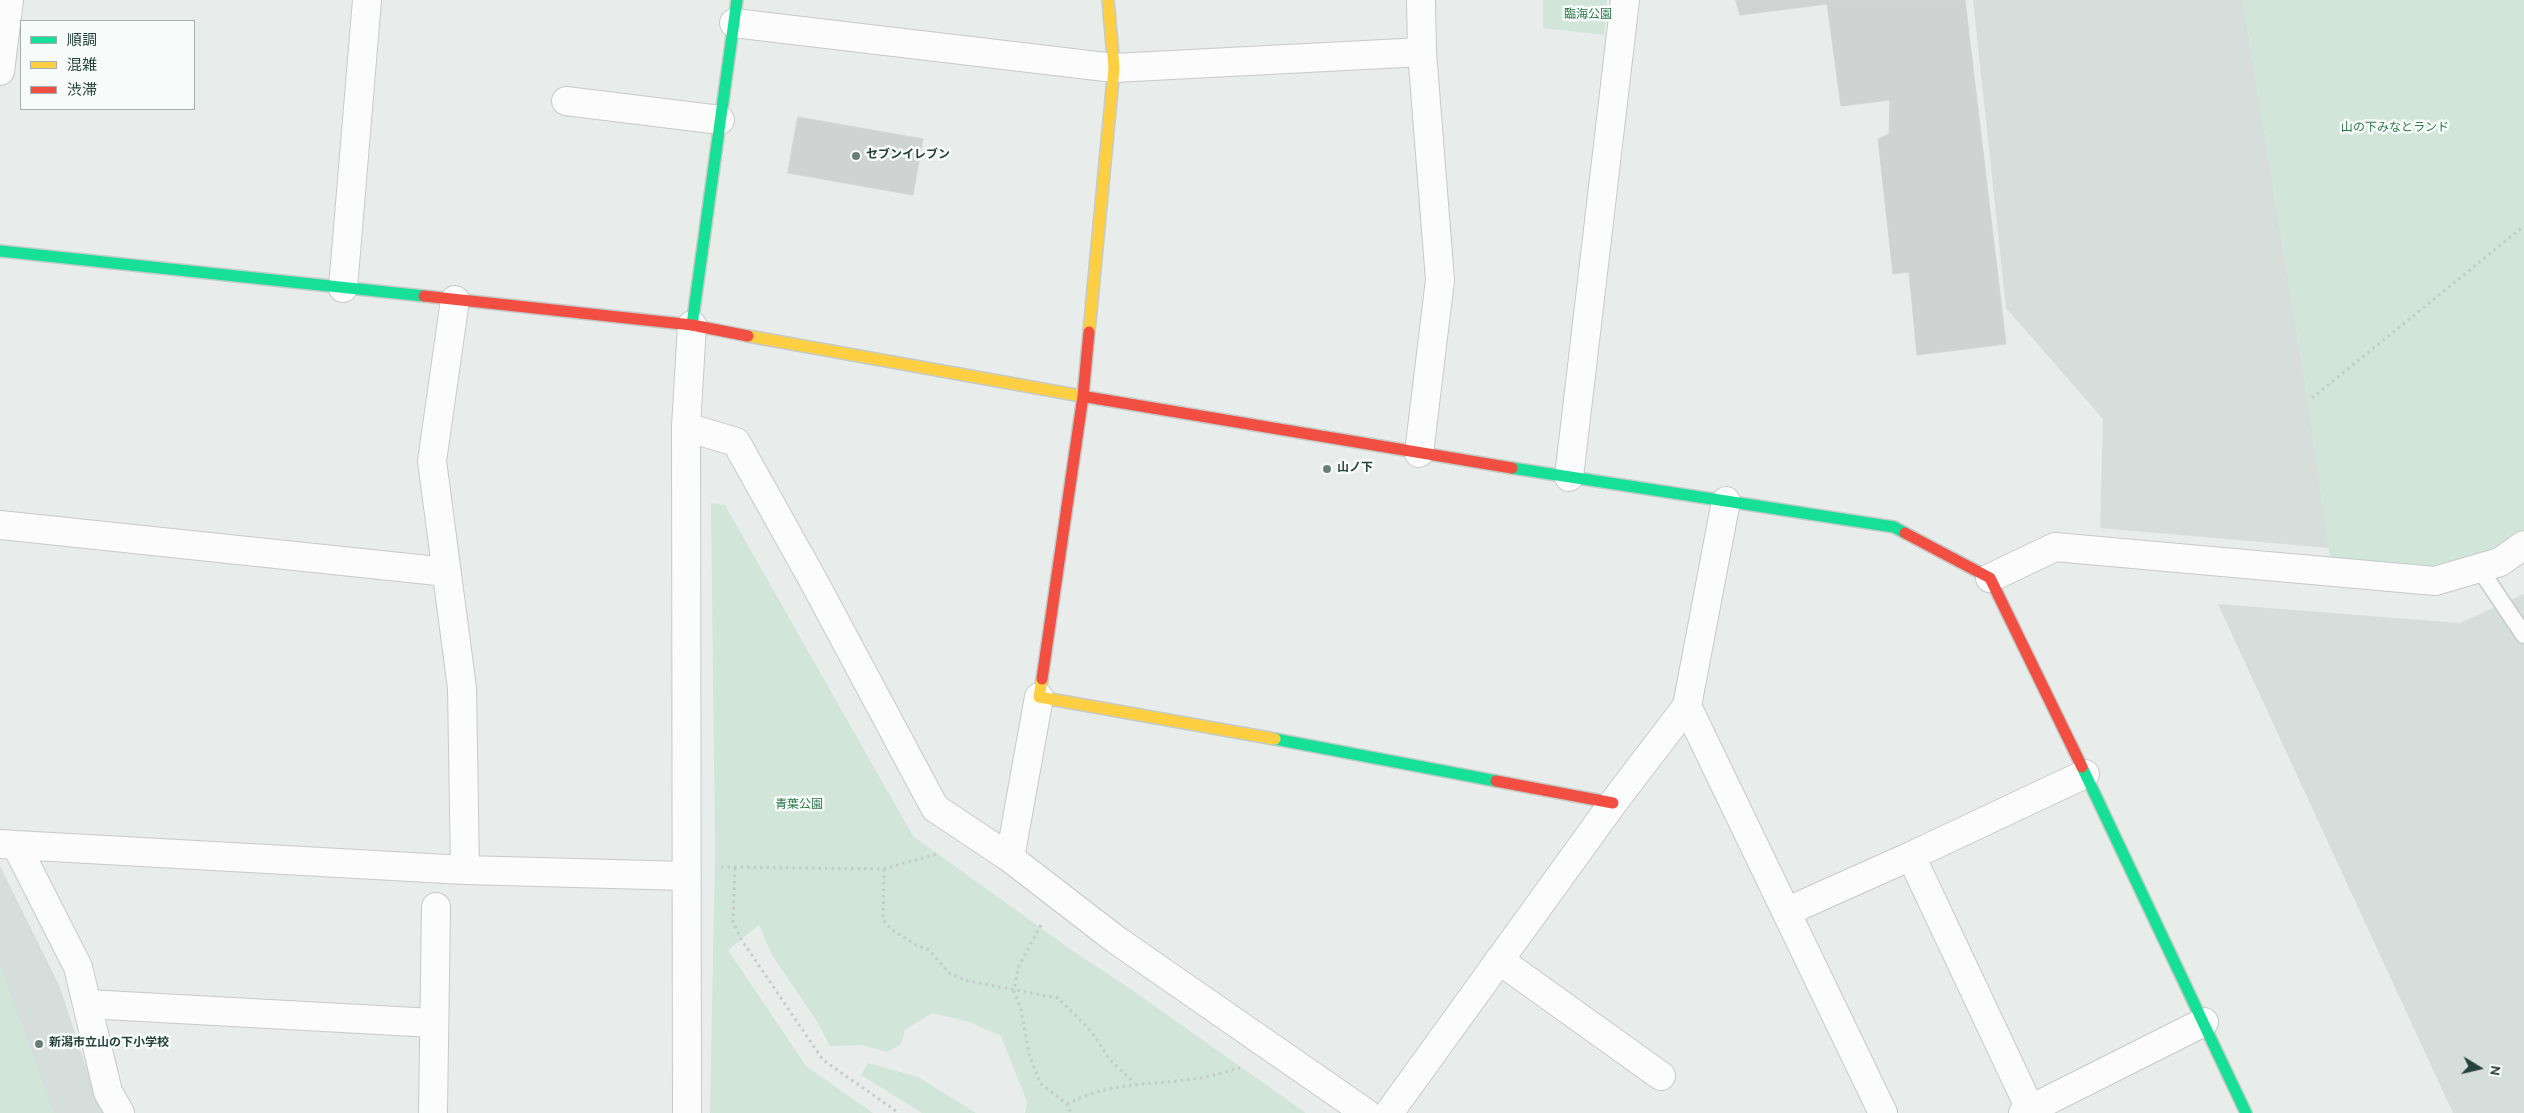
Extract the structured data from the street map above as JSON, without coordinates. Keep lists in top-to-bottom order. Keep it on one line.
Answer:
{"parks":["臨海公園","山の下みなとランド","青葉公園"],"places":["セブンイレブン","山ノ下","新潟市立山の下小学校"],"legend":["順調","混雑","渋滞"],"north":"right"}
